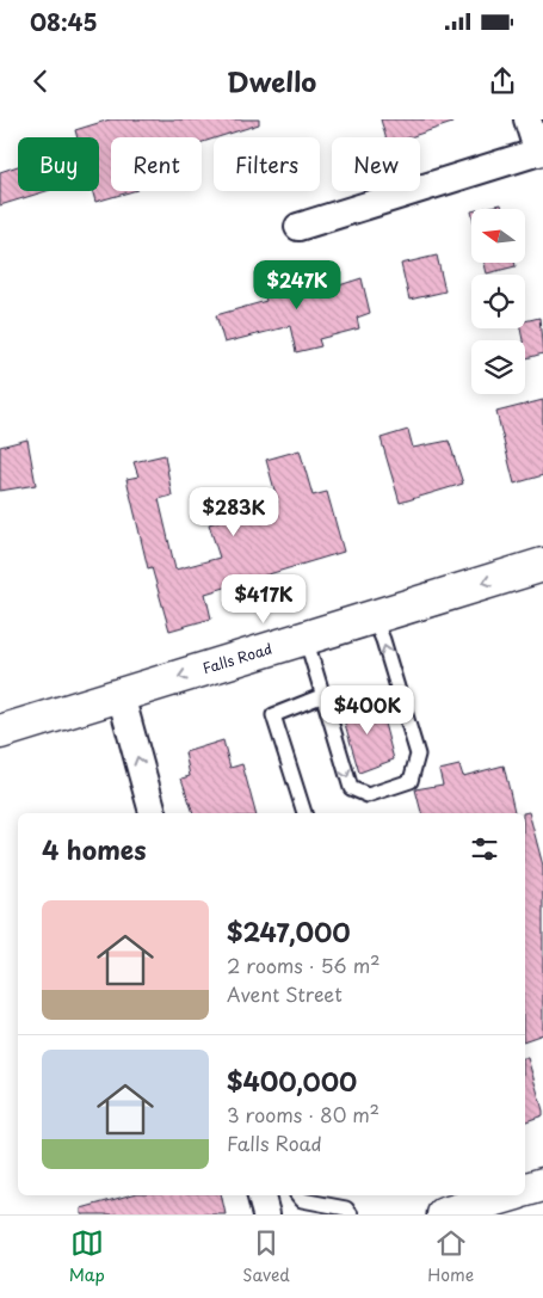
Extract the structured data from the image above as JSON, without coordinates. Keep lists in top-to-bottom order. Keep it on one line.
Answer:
{"streets":{"main road":["Falls Road"]},"one_way":["Falls Road"],"north":"left","page":{"status":"08:45","header":"Dwello","chip":["Buy","Rent","Filters","New"],"price":["$247K","$283K","$417K","$400K"],"heading":"4 homes","list":[{"name":"$247,000","note":"2 rooms · 56 m² · Avent Street"},{"name":"$400,000","note":"3 rooms · 80 m² · Falls Road"}],"tabs":["Map","Saved","Home"]}}
